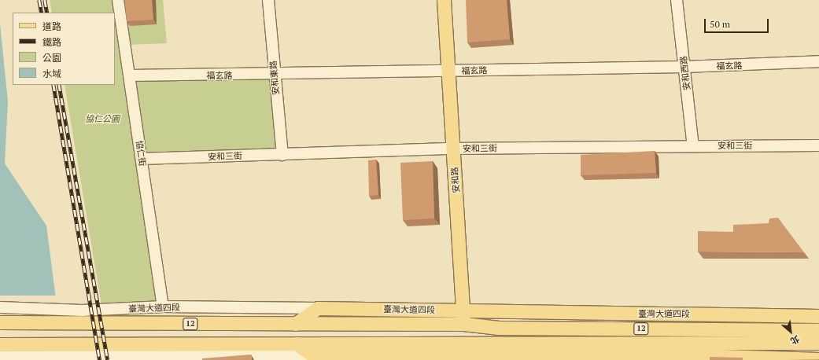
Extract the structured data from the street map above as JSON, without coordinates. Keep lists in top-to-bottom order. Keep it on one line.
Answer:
{"streets":{"main road":["安和路","臺灣大道四段","12"],"street":["福玄路","安和西路","安和東路","安和三街","協仁街"]},"crossings":[["福玄路","安和西路"],["福玄路","安和東路"],["福玄路","協仁街"],["福玄路","安和路"],["安和西路","安和三街"],["安和東路","安和三街"],["安和三街","協仁街"],["安和三街","安和路"],["協仁街","臺灣大道四段"],["安和路","臺灣大道四段"],["安和路","12"]],"parks":["協仁公園"],"legend":["道路","鐵路","公園","水域"],"scale_bar":"50 m","north":"bottom right"}
